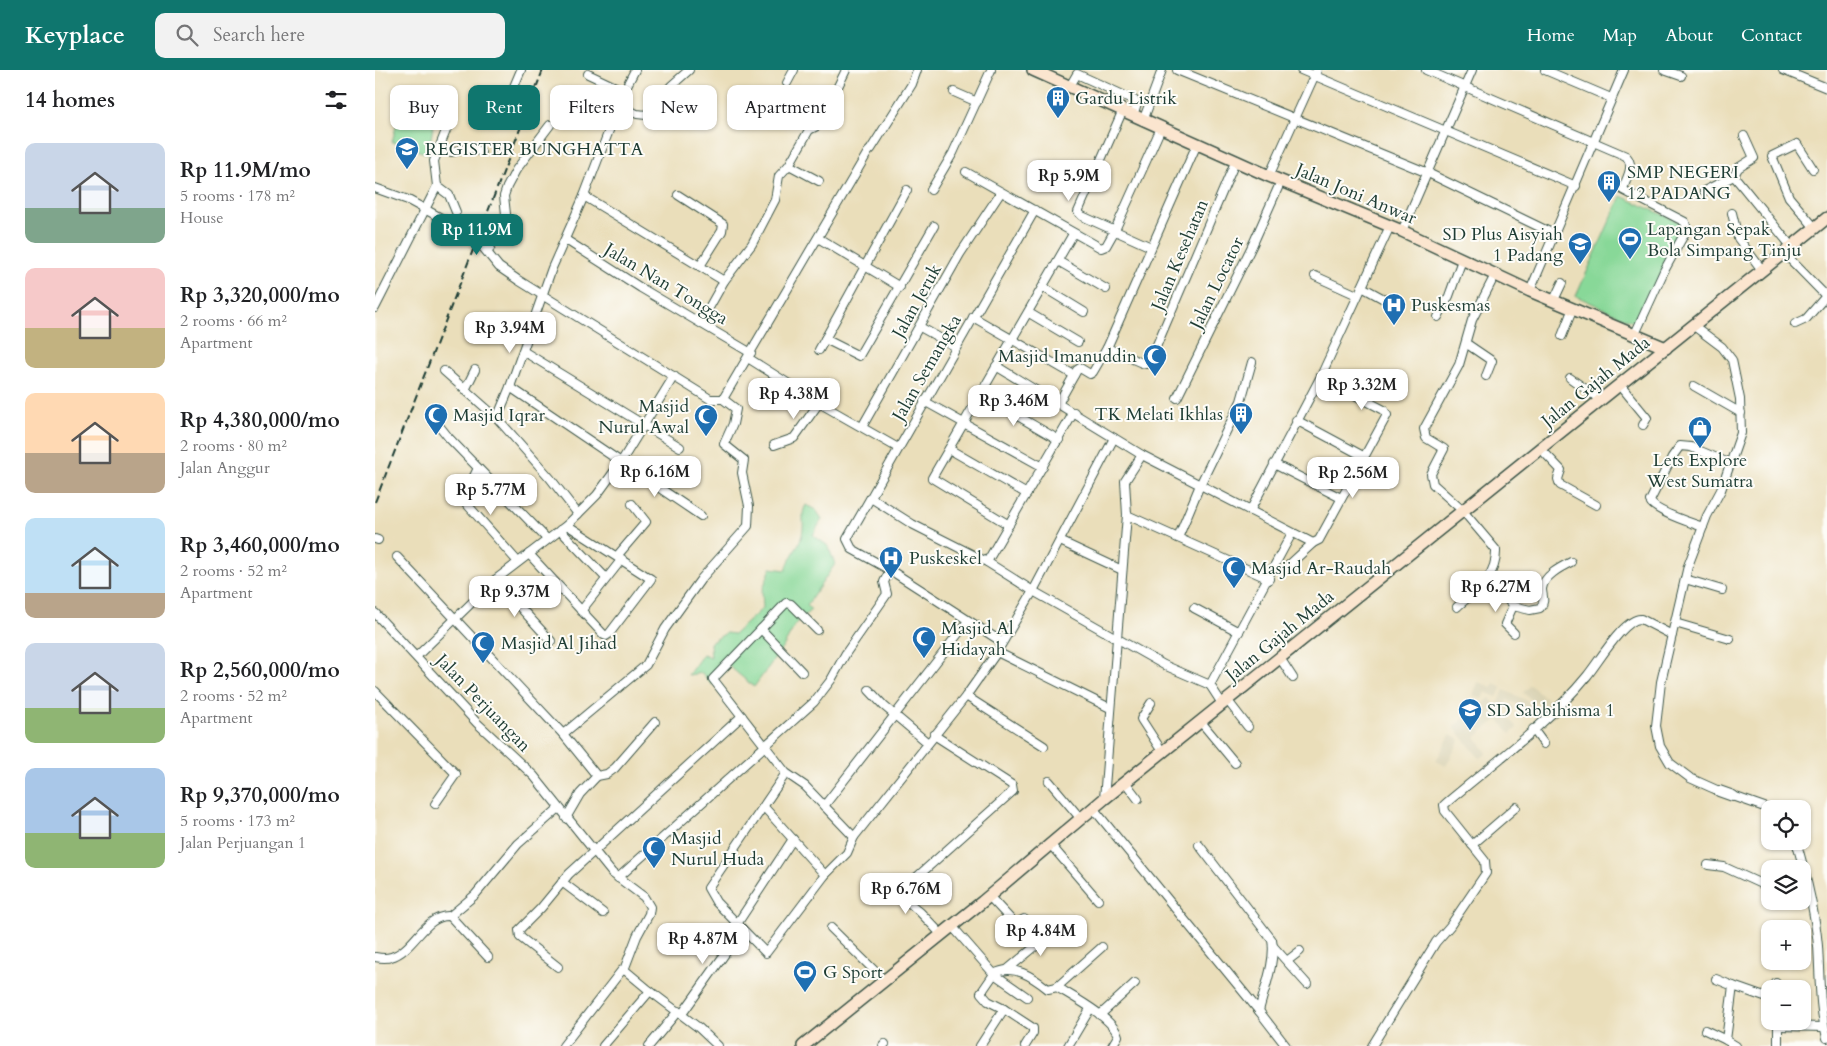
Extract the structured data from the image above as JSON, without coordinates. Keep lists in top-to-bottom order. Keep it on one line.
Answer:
{"streets":{"main road":["Jalan Joni Anwar","Jalan Gajah Mada"],"street":["Jalan Kesehatan","Jalan Locator","Jalan Nan Tongga","Jalan Jeruk","Jalan Semangka","Jalan Perjuangan"]},"crossings":[["Jalan Joni Anwar","Jalan Kesehatan"],["Jalan Joni Anwar","Jalan Locator"],["Jalan Joni Anwar","Jalan Gajah Mada"],["Jalan Nan Tongga","Jalan Jeruk"],["Jalan Nan Tongga","Jalan Semangka"]],"places":{"building":["Gardu Listrik","SMP NEGERI 12 PADANG","TK Melati Ikhlas"],"school or university":["REGISTER BUNGHATTA","SD Plus Aisyiah 1 Padang","SD Sabbihisma 1"],"sports":["Lapangan Sepak Bola Simpang Tinju","G Sport"],"hospital":["Puskesmas","Puskeskel"],"mosque":["Masjid Imanuddin","Masjid Iqrar","Masjid Nurul Awal","Masjid Ar-Raudah","Masjid Al Hidayah","Masjid Al Jihad","Masjid Nurul Huda"],"shop":["Lets Explore West Sumatra"]},"page":{"header":"Keyplace","search":"Search here","nav":["Home","Map","About","Contact"],"heading":"14 homes","chip":["Buy","Rent","Filters","New","Apartment"],"list":[{"name":"Rp 11.9M/mo","note":"5 rooms · 178 m² · House"},{"name":"Rp 3,320,000/mo","note":"2 rooms · 66 m² · Apartment"},{"name":"Rp 4,380,000/mo","note":"2 rooms · 80 m² · Jalan Anggur"},{"name":"Rp 3,460,000/mo","note":"2 rooms · 52 m² · Apartment"},{"name":"Rp 2,560,000/mo","note":"2 rooms · 52 m² · Apartment"},{"name":"Rp 9,370,000/mo","note":"5 rooms · 173 m² · Jalan Perjuangan 1"}],"price":["Rp 5.9M","Rp 11.9M","Rp 3.94M","Rp 3.32M","Rp 4.38M","Rp 3.46M","Rp 6.16M","Rp 2.56M","Rp 5.77M","Rp 6.27M","Rp 9.37M","Rp 6.76M","Rp 4.84M","Rp 4.87M"],"map_buttons":["+","−"]}}
